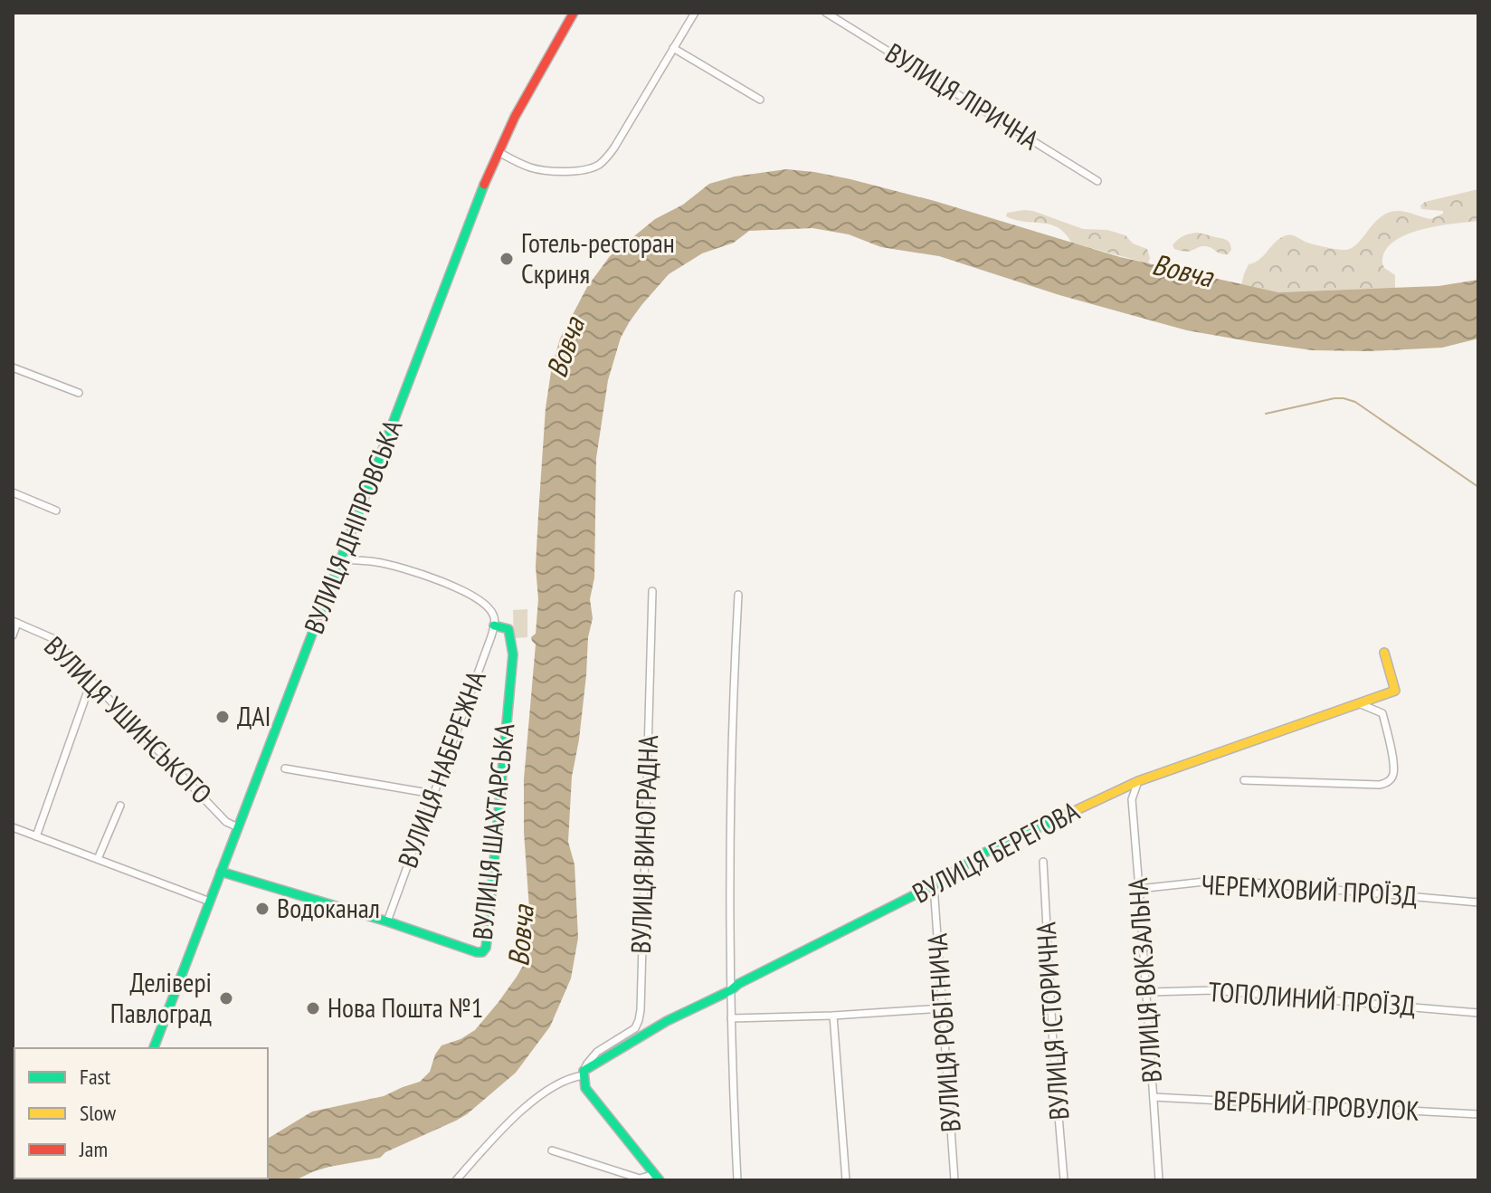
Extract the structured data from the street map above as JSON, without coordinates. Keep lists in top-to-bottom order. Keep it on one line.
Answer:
{"streets":{"main road":["ВУЛИЦЯ ДНІПРОВСЬКА","ВУЛИЦЯ ШАХТАРСЬКА","ВУЛИЦЯ БЕРЕГОВА"],"street":["ВУЛИЦЯ ЛІРИЧНА","ВУЛИЦЯ УШИНСЬКОГО","ВУЛИЦЯ НАБЕРЕЖНА","ВУЛИЦЯ ВИНОГРАДНА","ЧЕРЕМХОВИЙ ПРОЇЗД","ВУЛИЦЯ ВОКЗАЛЬНА","ТОПОЛИНИЙ ПРОЇЗД","ВУЛИЦЯ ІСТОРИЧНА","ВУЛИЦЯ РОБІТНИЧА","ВЕРБНИЙ ПРОВУЛОК"]},"crossings":[["ВУЛИЦЯ ДНІПРОВСЬКА","ВУЛИЦЯ УШИНСЬКОГО"],["ВУЛИЦЯ ДНІПРОВСЬКА","ВУЛИЦЯ ШАХТАРСЬКА"],["ВУЛИЦЯ НАБЕРЕЖНА","ВУЛИЦЯ ШАХТАРСЬКА"],["ВУЛИЦЯ ВИНОГРАДНА","ВУЛИЦЯ БЕРЕГОВА"],["ВУЛИЦЯ БЕРЕГОВА","ВУЛИЦЯ ВОКЗАЛЬНА"],["ВУЛИЦЯ БЕРЕГОВА","ВУЛИЦЯ РОБІТНИЧА"],["ЧЕРЕМХОВИЙ ПРОЇЗД","ВУЛИЦЯ ВОКЗАЛЬНА"],["ВУЛИЦЯ ВОКЗАЛЬНА","ТОПОЛИНИЙ ПРОЇЗД"],["ВУЛИЦЯ ВОКЗАЛЬНА","ВЕРБНИЙ ПРОВУЛОК"]],"water":["Вовча"],"places":["Готель-ресторан Скриня","ДАІ","Водоканал","Делівері Павлоград","Нова Пошта №1"],"legend":["Fast","Slow","Jam"]}
